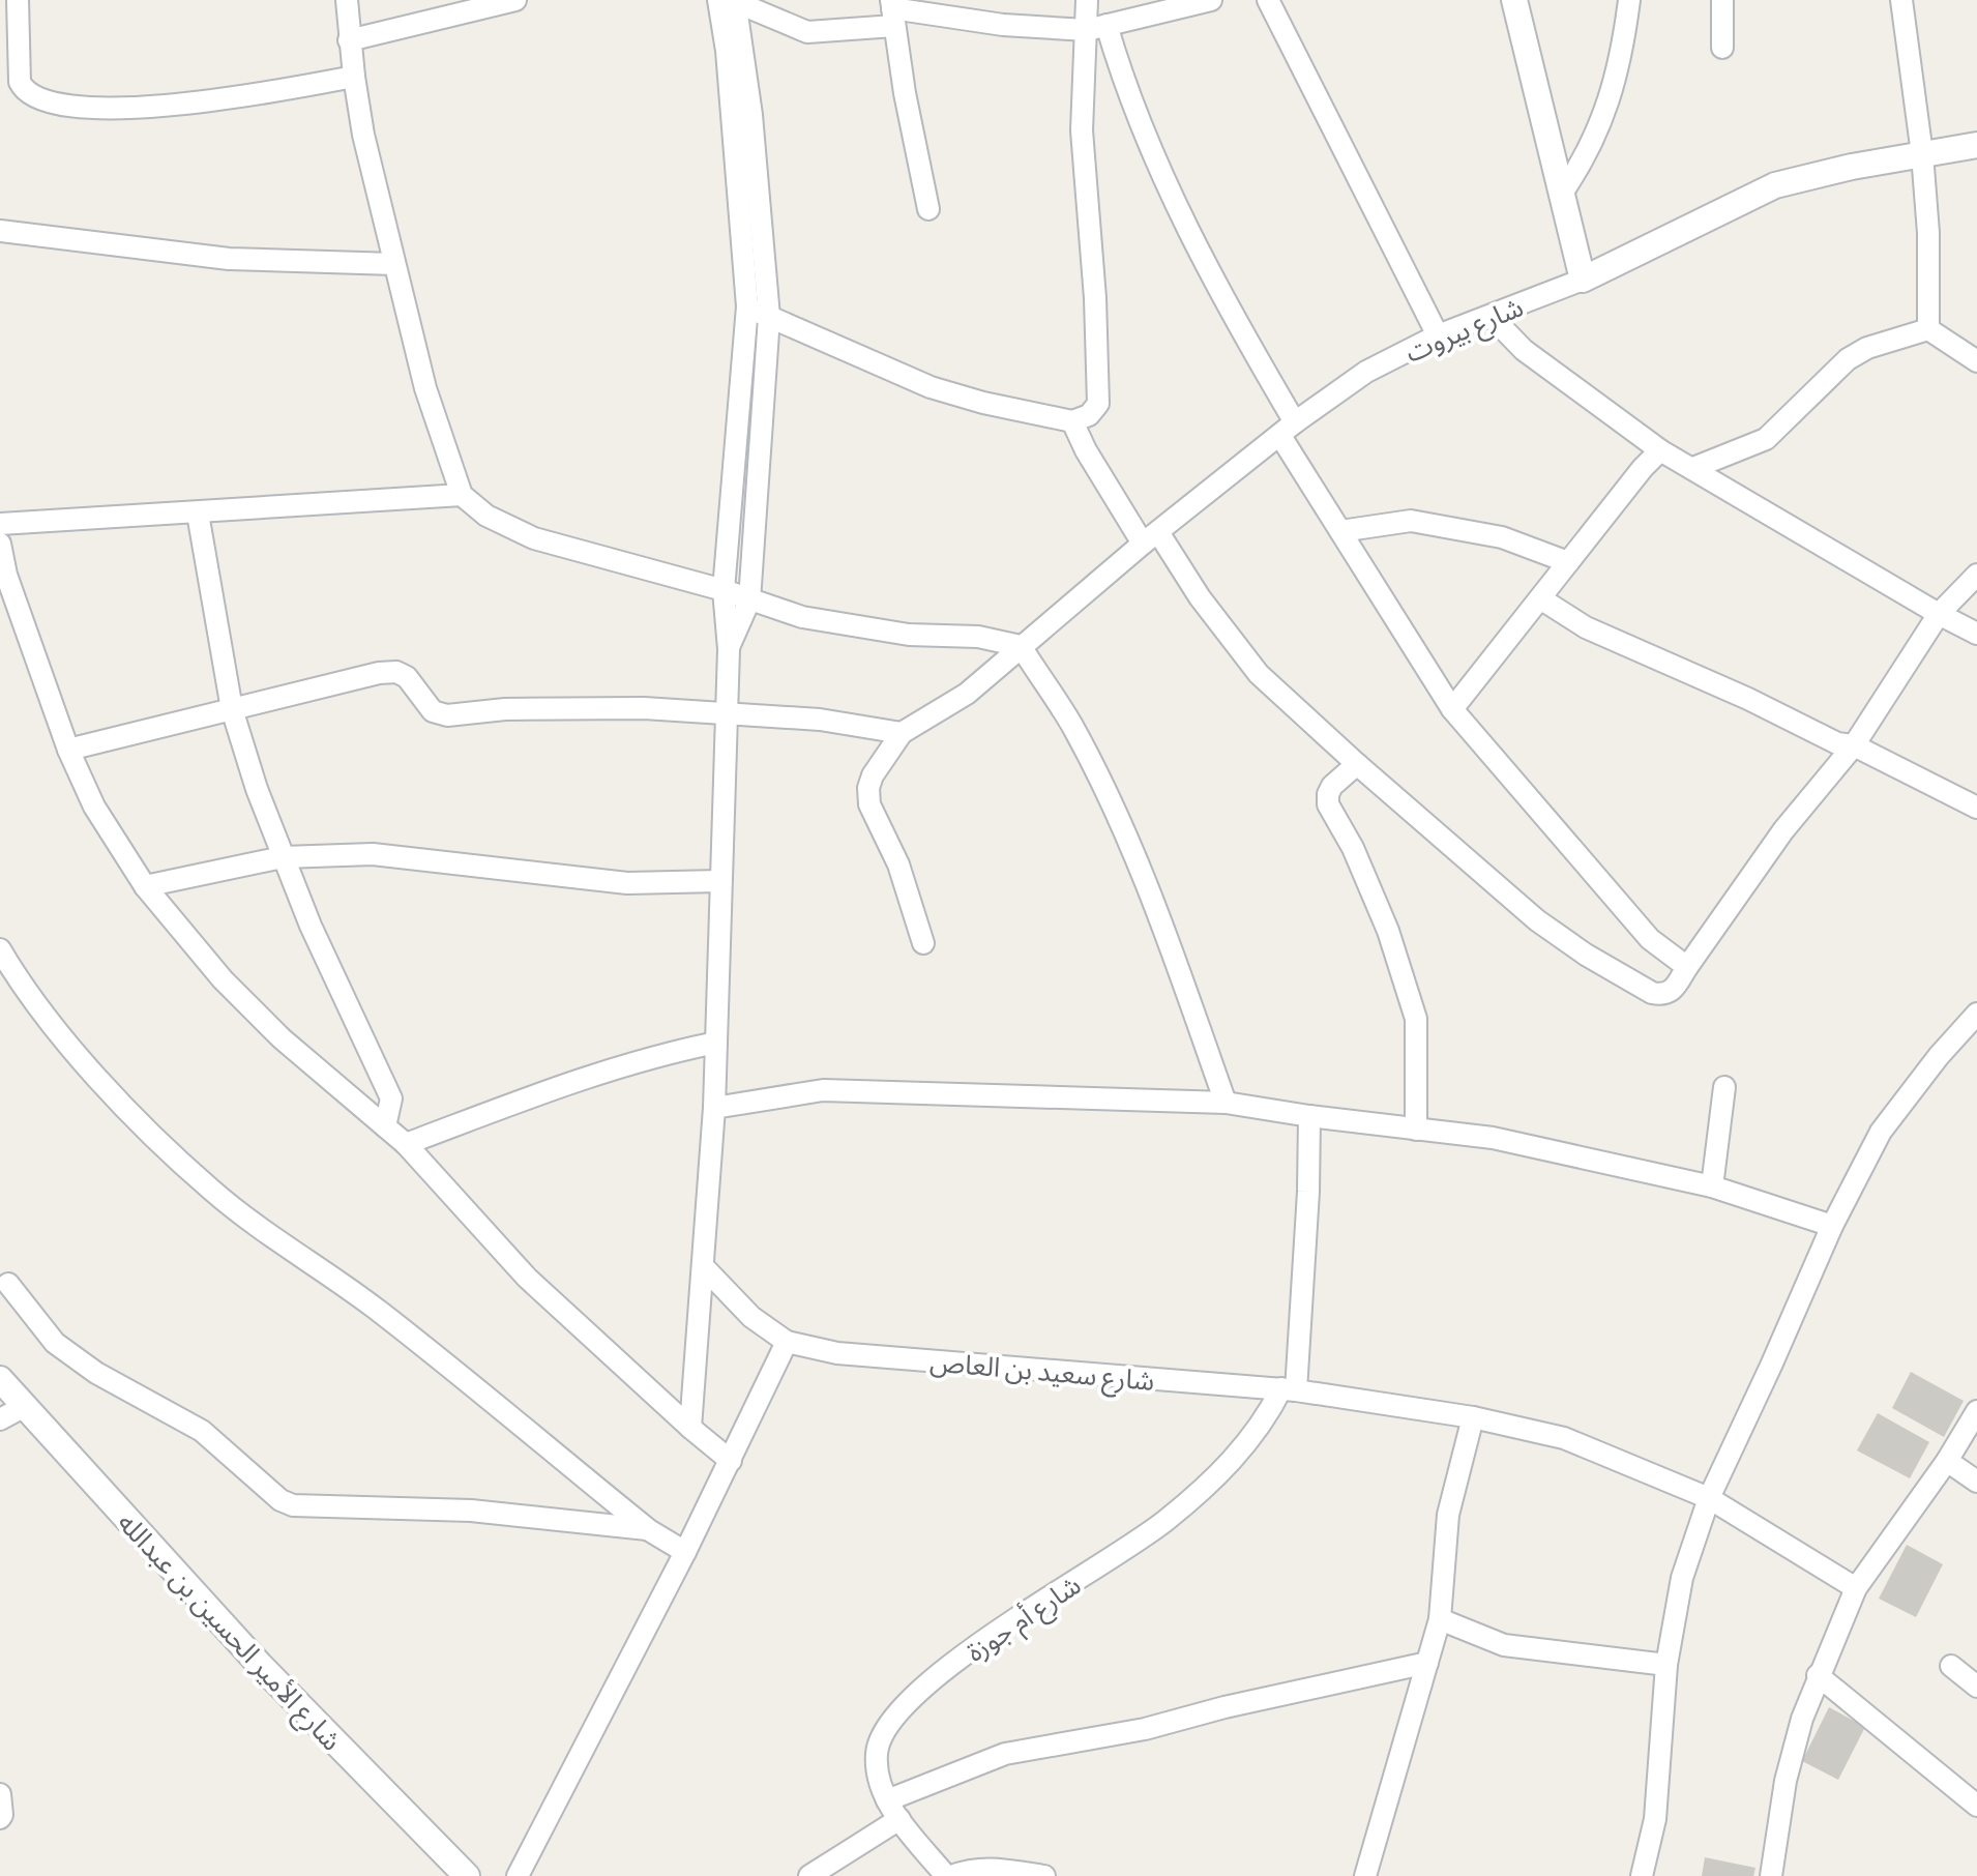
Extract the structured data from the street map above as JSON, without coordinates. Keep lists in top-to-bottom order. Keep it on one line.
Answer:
{"streets":{"street":["شارع بيروت","شارع سعيد بن العاص","شارع أم جوزة","شارع الأمير الحسين بن عبدالله"]},"crossings":[["شارع سعيد بن العاص","شارع أم جوزة"]]}
